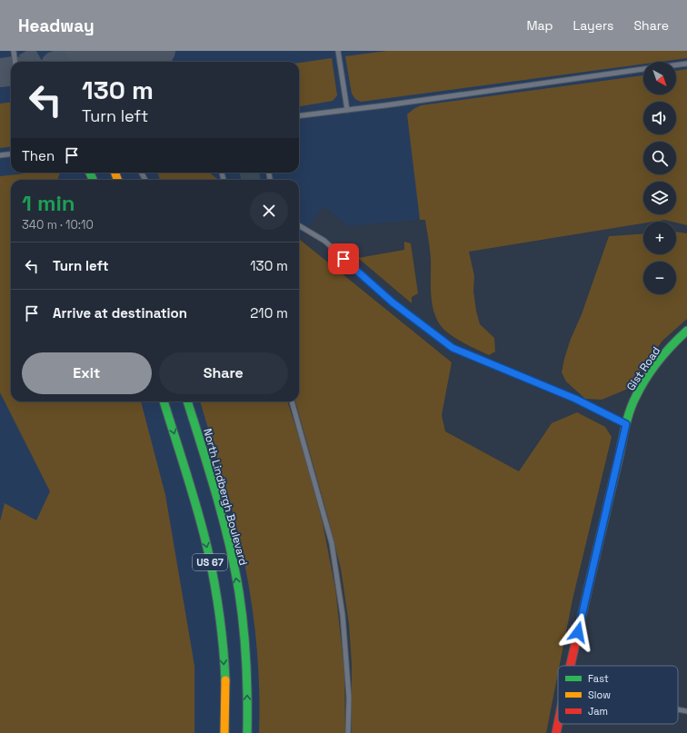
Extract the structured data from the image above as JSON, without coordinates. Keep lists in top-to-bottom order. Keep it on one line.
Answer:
{"streets":{"main road":["Gist Road","North Lindbergh Boulevard","US 67"]},"legend":["Fast","Slow","Jam"],"north":"bottom right","page":{"header":"Headway","nav":["Map","Layers","Share"],"map_buttons":["+","−"],"turn":["130 m","Turn left"],"then":"Then","heading":["1 min","340 m · 10:10"],"list":[{"name":"Turn left","value":"130 m"},{"name":"Arrive at destination","value":"210 m"}],"buttons":["Exit","Share"]}}
